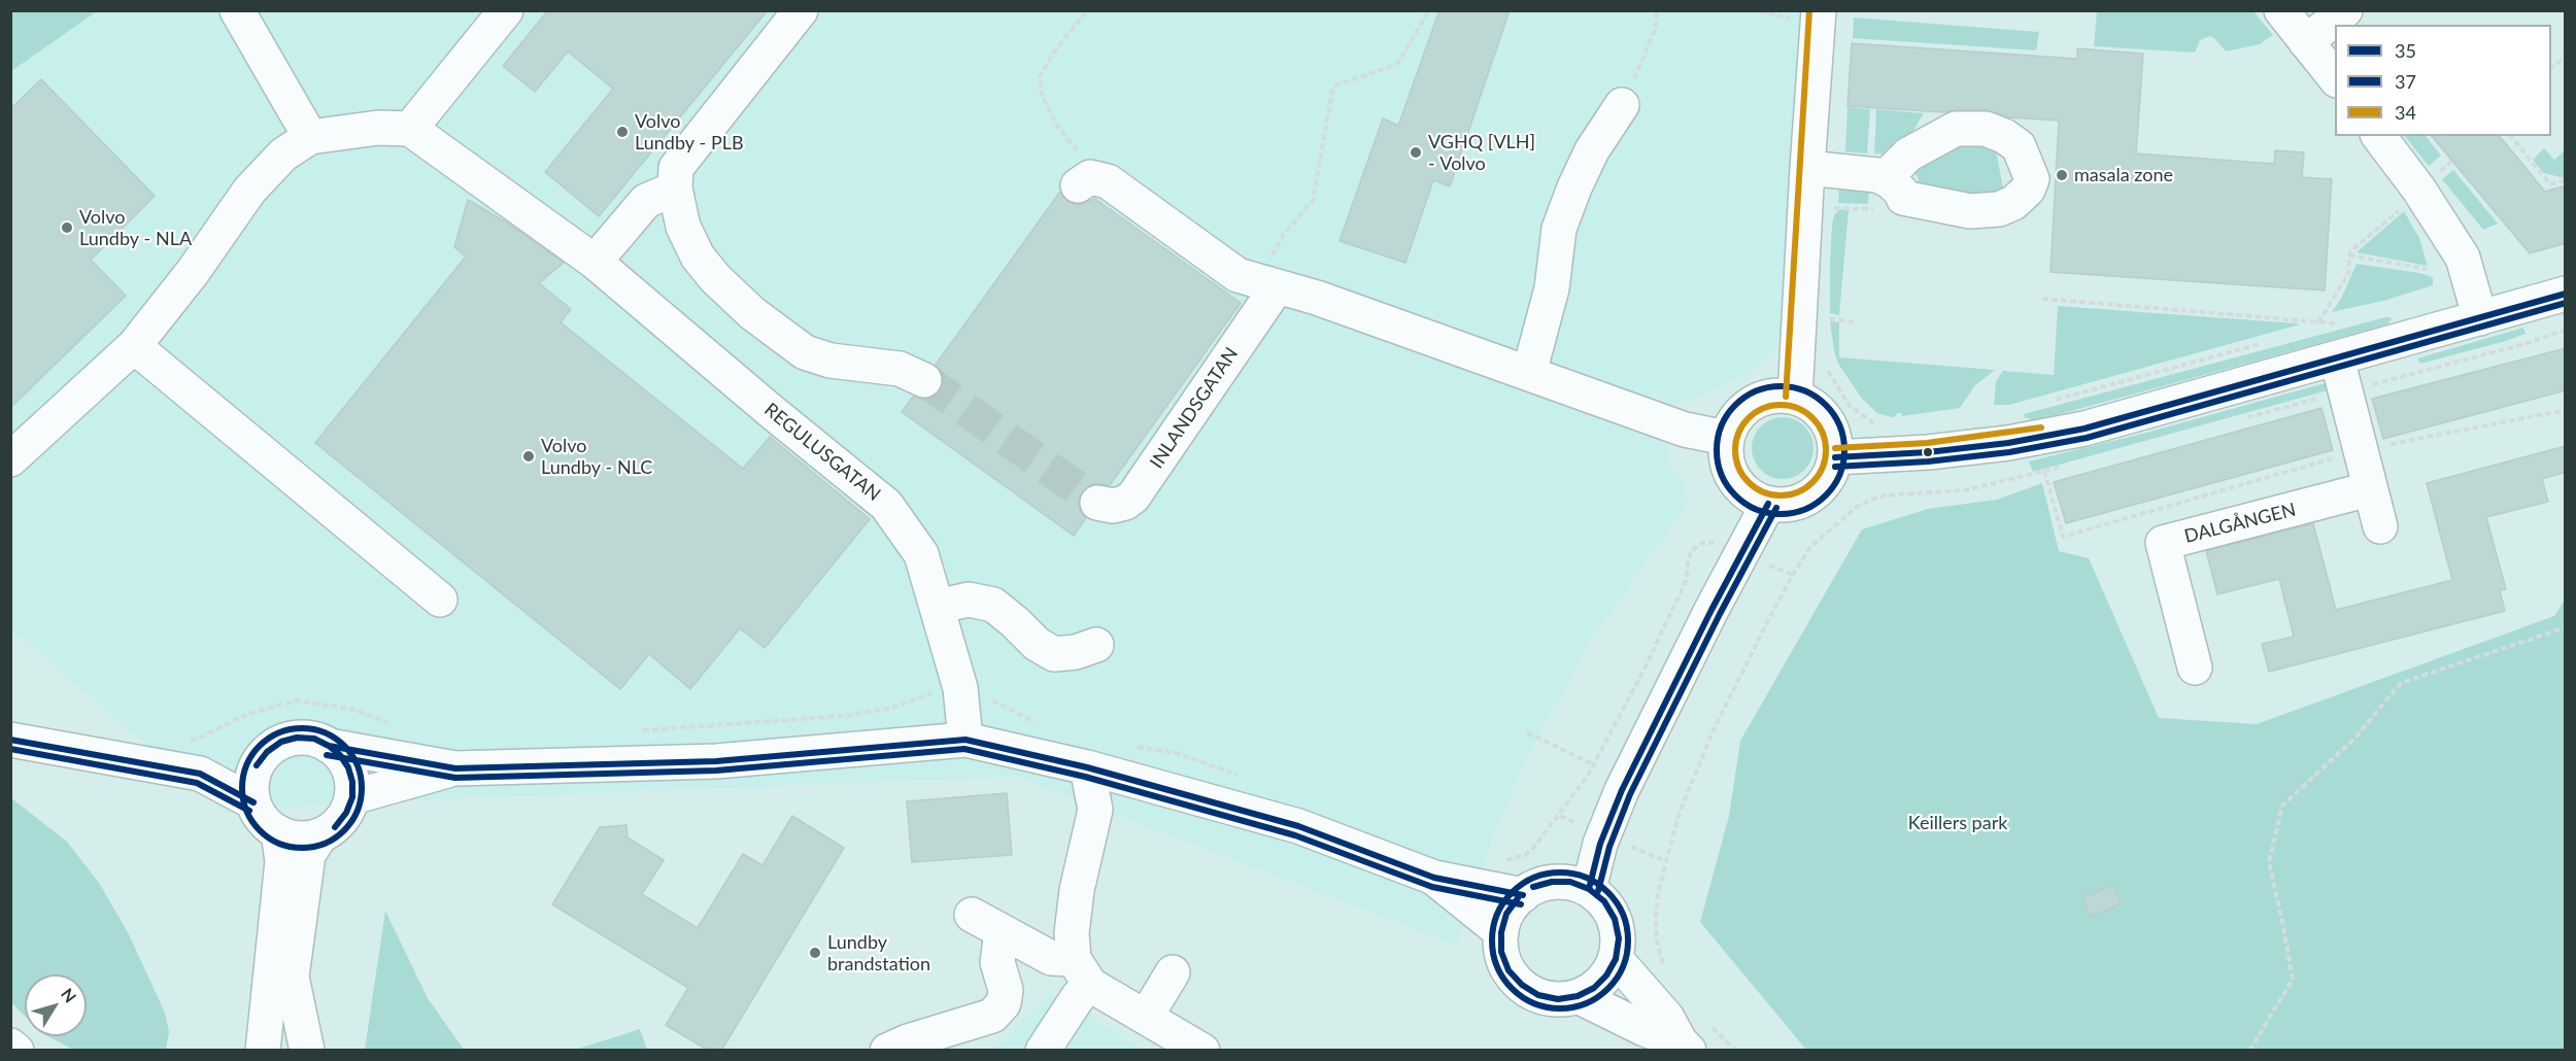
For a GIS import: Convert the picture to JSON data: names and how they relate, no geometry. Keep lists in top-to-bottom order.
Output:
{
  "streets": {
    "main road": ["INLANDSGATAN", "REGULUSGATAN", "DALGÅNGEN"]
  },
  "parks": ["Keillers park"],
  "places": [
    "Volvo Lundby - PLB",
    "VGHQ [VLH] - Volvo",
    "masala zone",
    "Volvo Lundby - NLA",
    "Volvo Lundby - NLC",
    "Lundby brandstation"
  ],
  "lines": ["transit line 34", "transit line 35", "transit line 37"],
  "legend": ["35", "37", "34"],
  "north": "top right"
}
